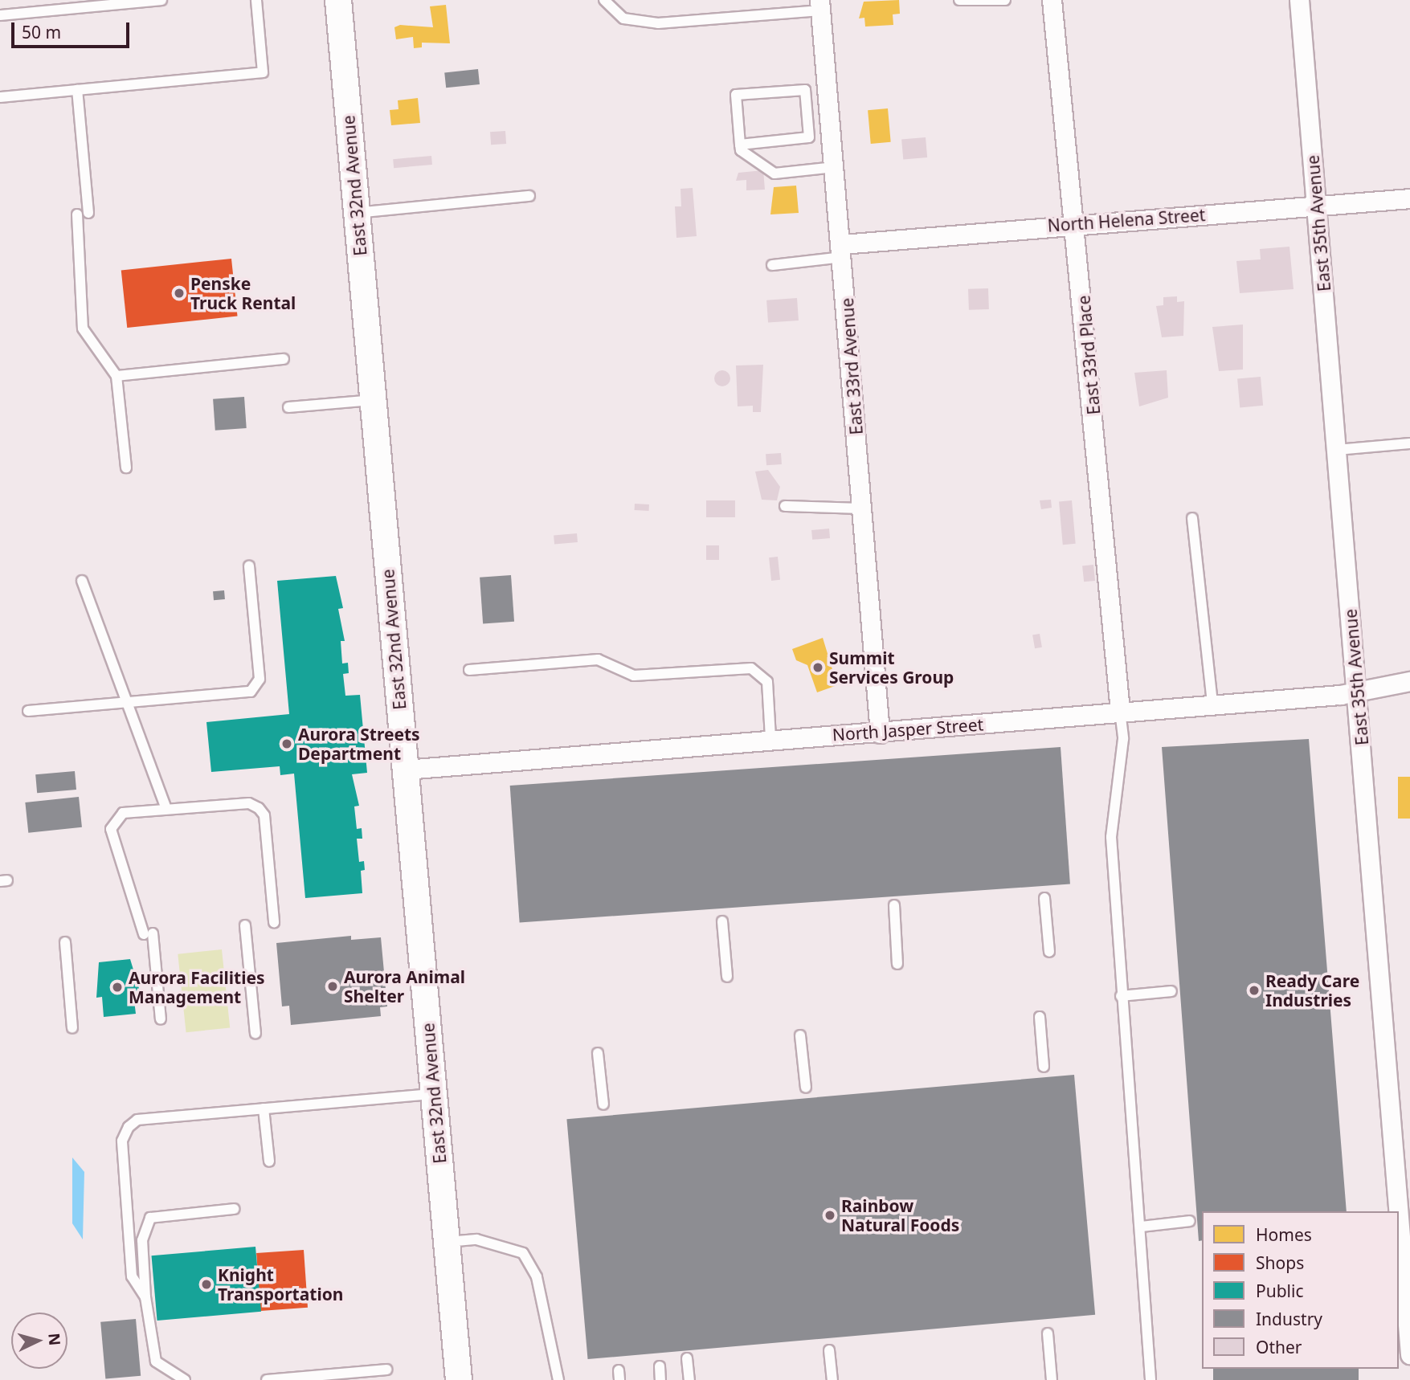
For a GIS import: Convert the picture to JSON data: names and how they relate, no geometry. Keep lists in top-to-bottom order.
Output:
{
  "streets": {
    "street": [
      "East 32nd Avenue",
      "North Helena Street",
      "East 35th Avenue",
      "East 33rd Place",
      "East 33rd Avenue",
      "North Jasper Street"
    ]
  },
  "crossings": [
    ["East 32nd Avenue", "North Jasper Street"],
    ["North Helena Street", "East 35th Avenue"],
    ["North Helena Street", "East 33rd Place"],
    ["North Helena Street", "East 33rd Avenue"],
    ["East 35th Avenue", "North Jasper Street"],
    ["East 33rd Place", "North Jasper Street"],
    ["East 33rd Avenue", "North Jasper Street"]
  ],
  "places": [
    "Penske Truck Rental",
    "Summit Services Group",
    "Aurora Streets Department",
    "Aurora Animal Shelter",
    "Aurora Facilities Management",
    "Ready Care Industries",
    "Rainbow Natural Foods",
    "Knight Transportation"
  ],
  "legend": [
    "Homes",
    "Shops",
    "Public",
    "Industry",
    "Other"
  ],
  "scale_bar": "50 m",
  "north": "right"
}
